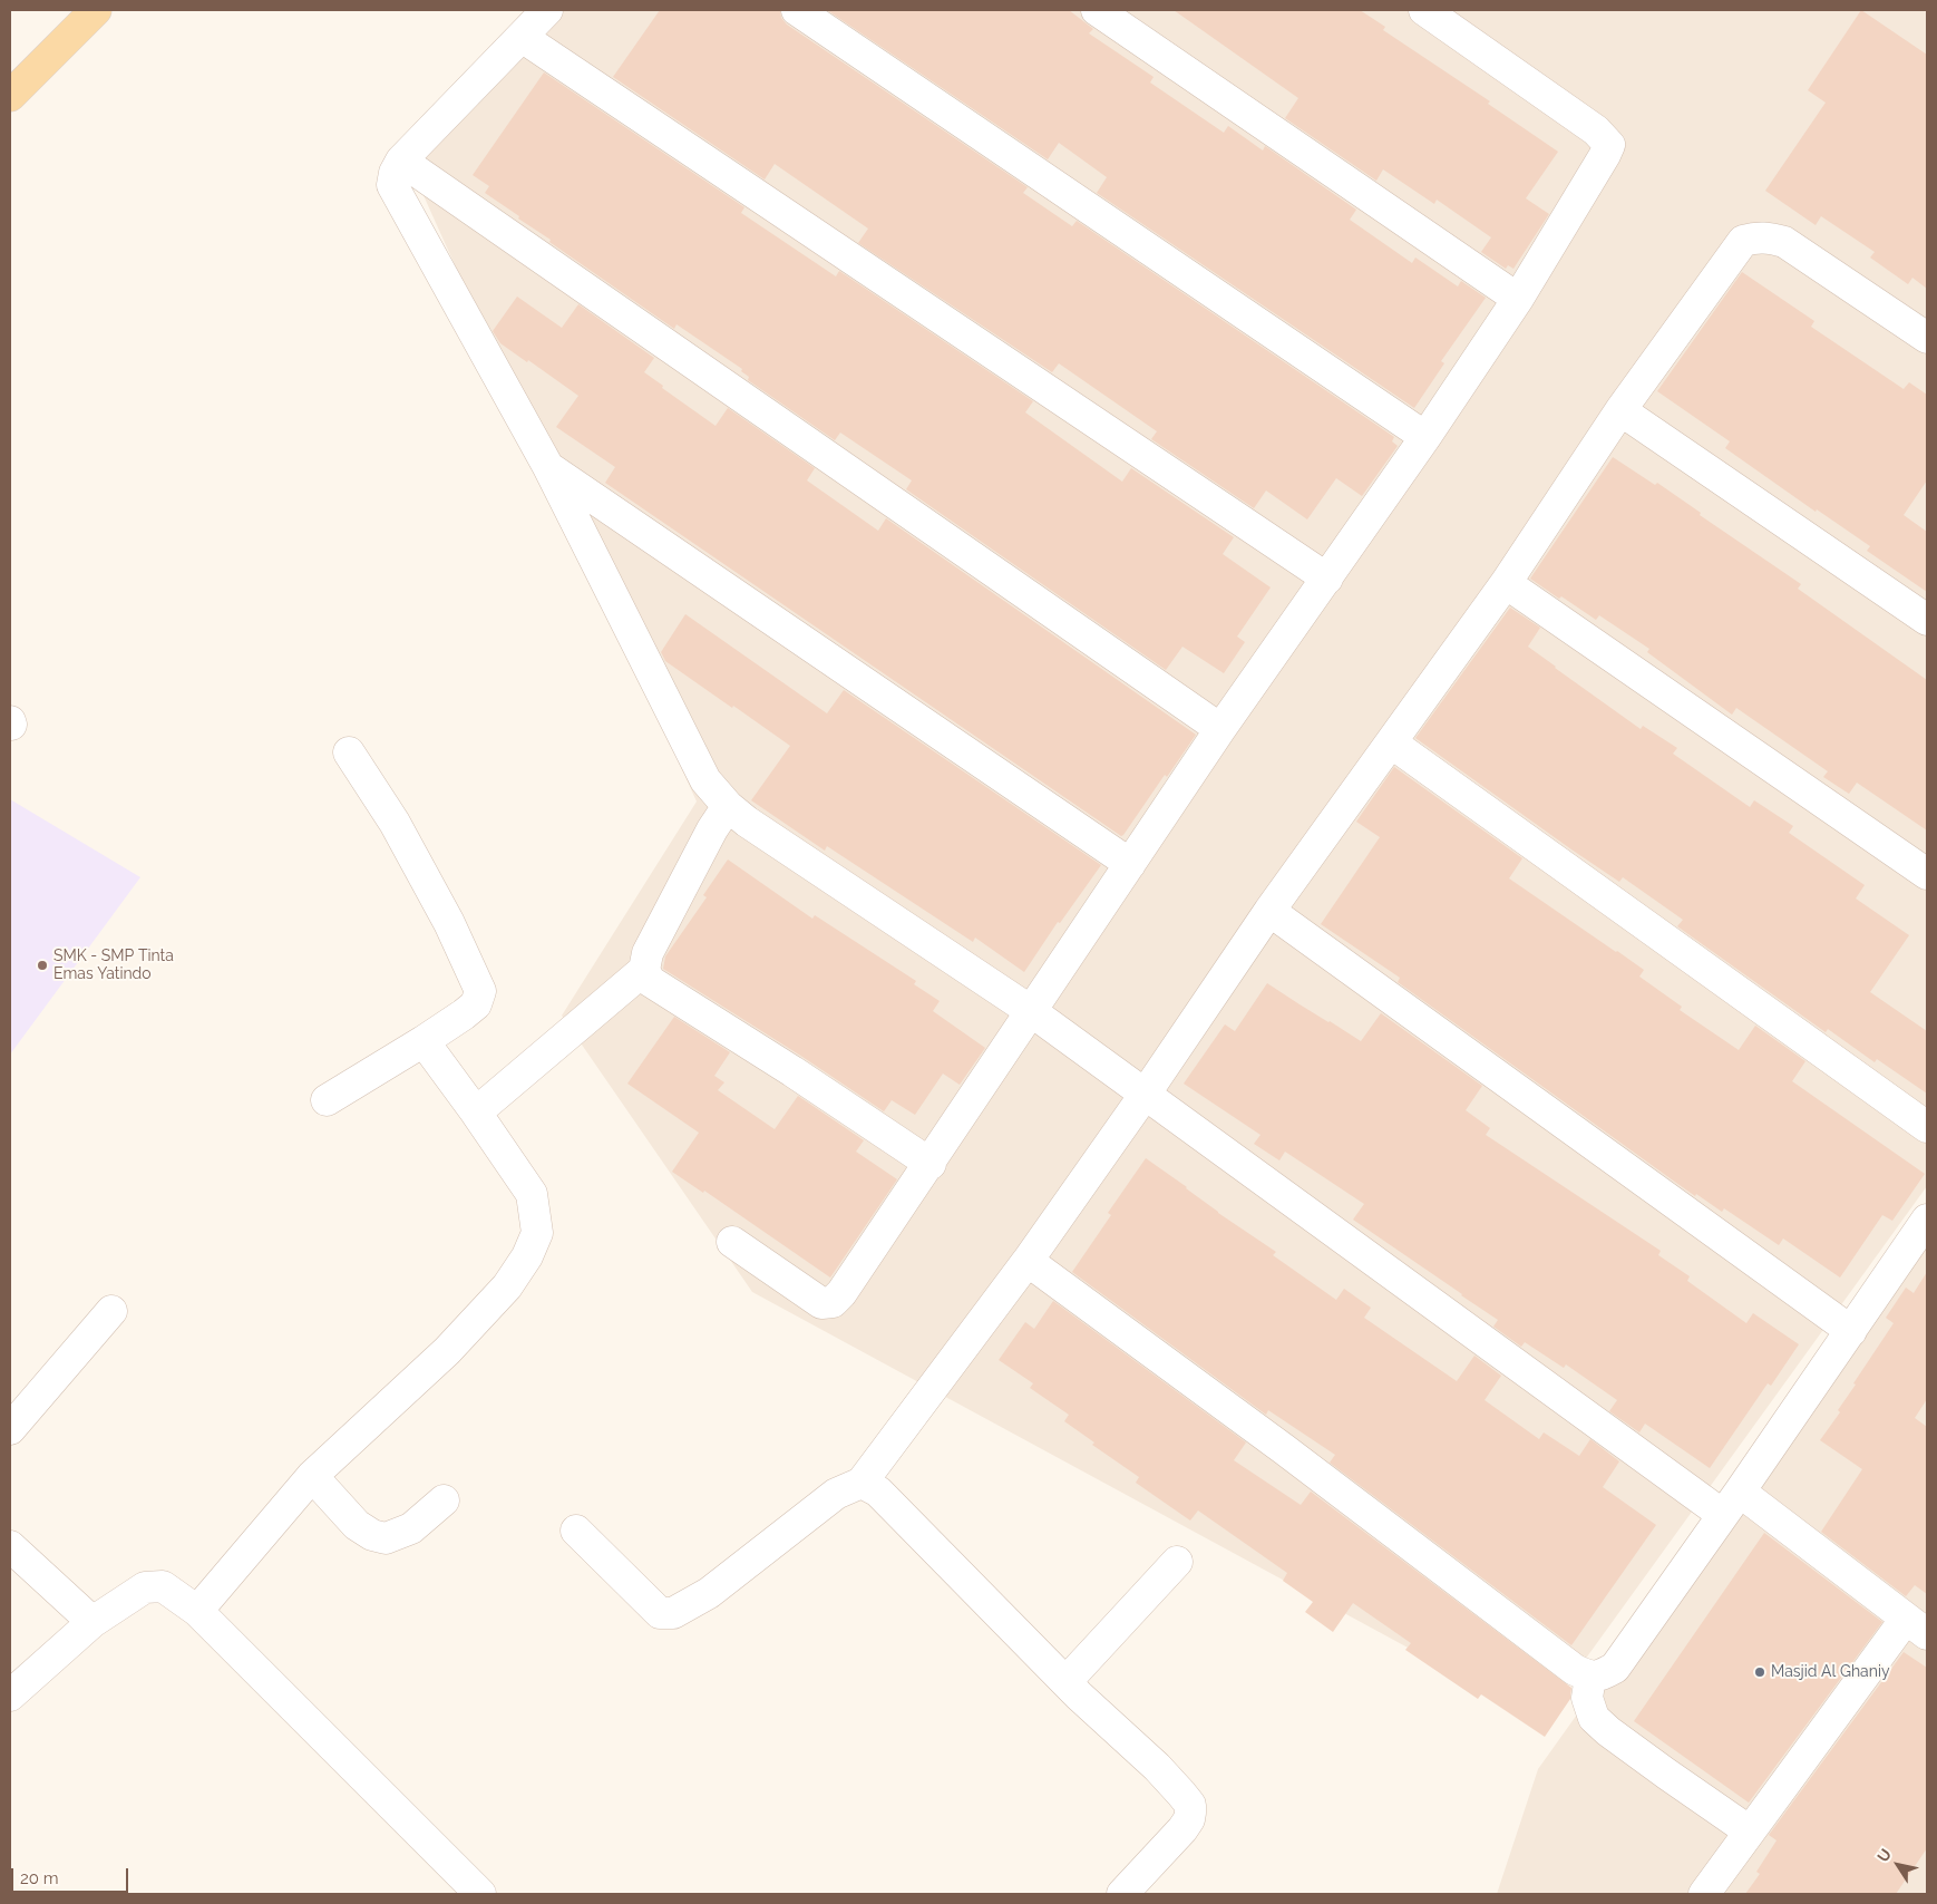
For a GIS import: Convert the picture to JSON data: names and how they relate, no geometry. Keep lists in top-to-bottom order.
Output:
{
  "places": ["SMK - SMP Tinta Emas Yatindo", "Masjid Al Ghaniy"],
  "scale_bar": "20 m",
  "north": "top left"
}
